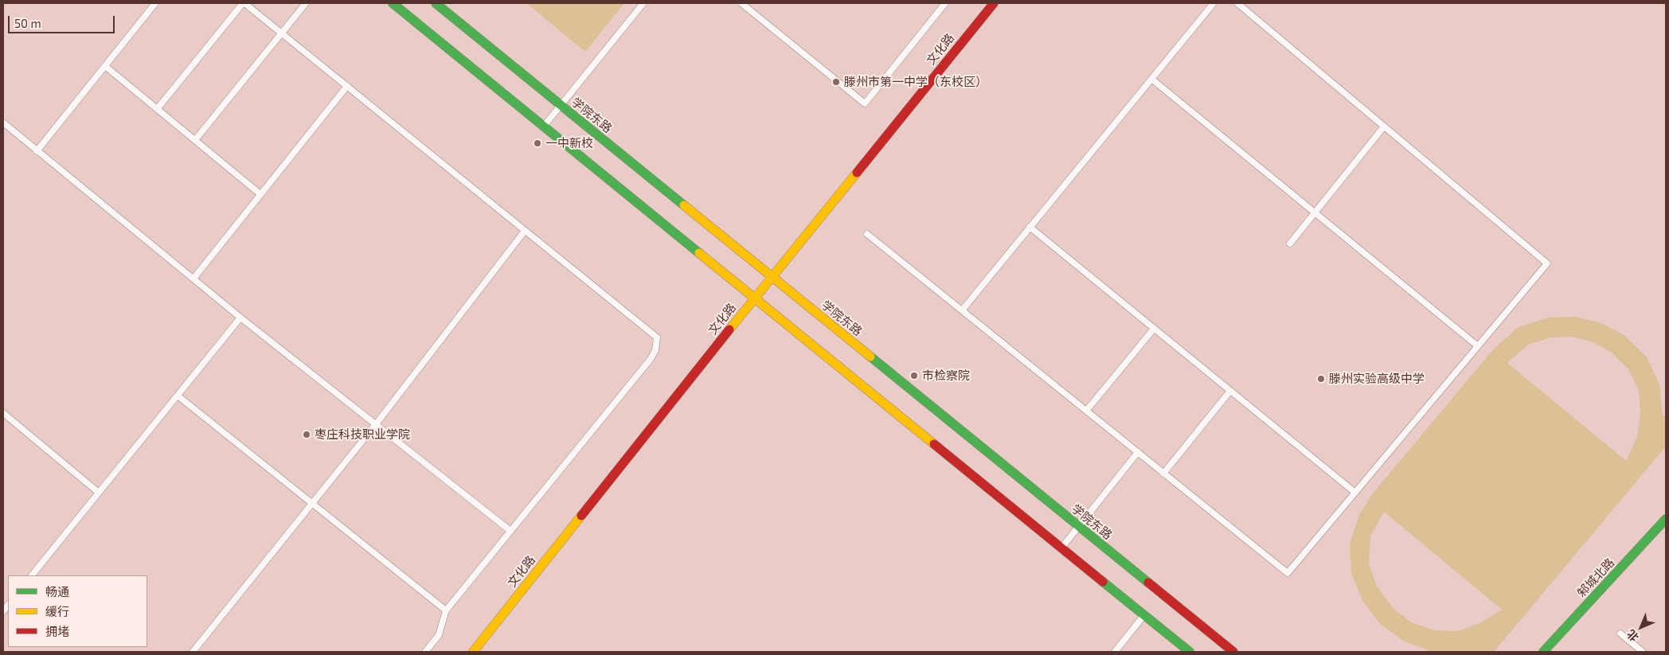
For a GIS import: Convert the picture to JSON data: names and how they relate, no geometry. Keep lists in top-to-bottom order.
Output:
{
  "streets": {
    "main road": ["文化路", "学院东路", "邾城北路"]
  },
  "crossings": [
    ["文化路", "学院东路"]
  ],
  "places": [
    "滕州市第一中学（东校区）",
    "一中新校",
    "市检察院",
    "滕州实验高级中学",
    "枣庄科技职业学院"
  ],
  "legend": ["畅通", "缓行", "拥堵"],
  "scale_bar": "50 m",
  "north": "bottom left"
}
